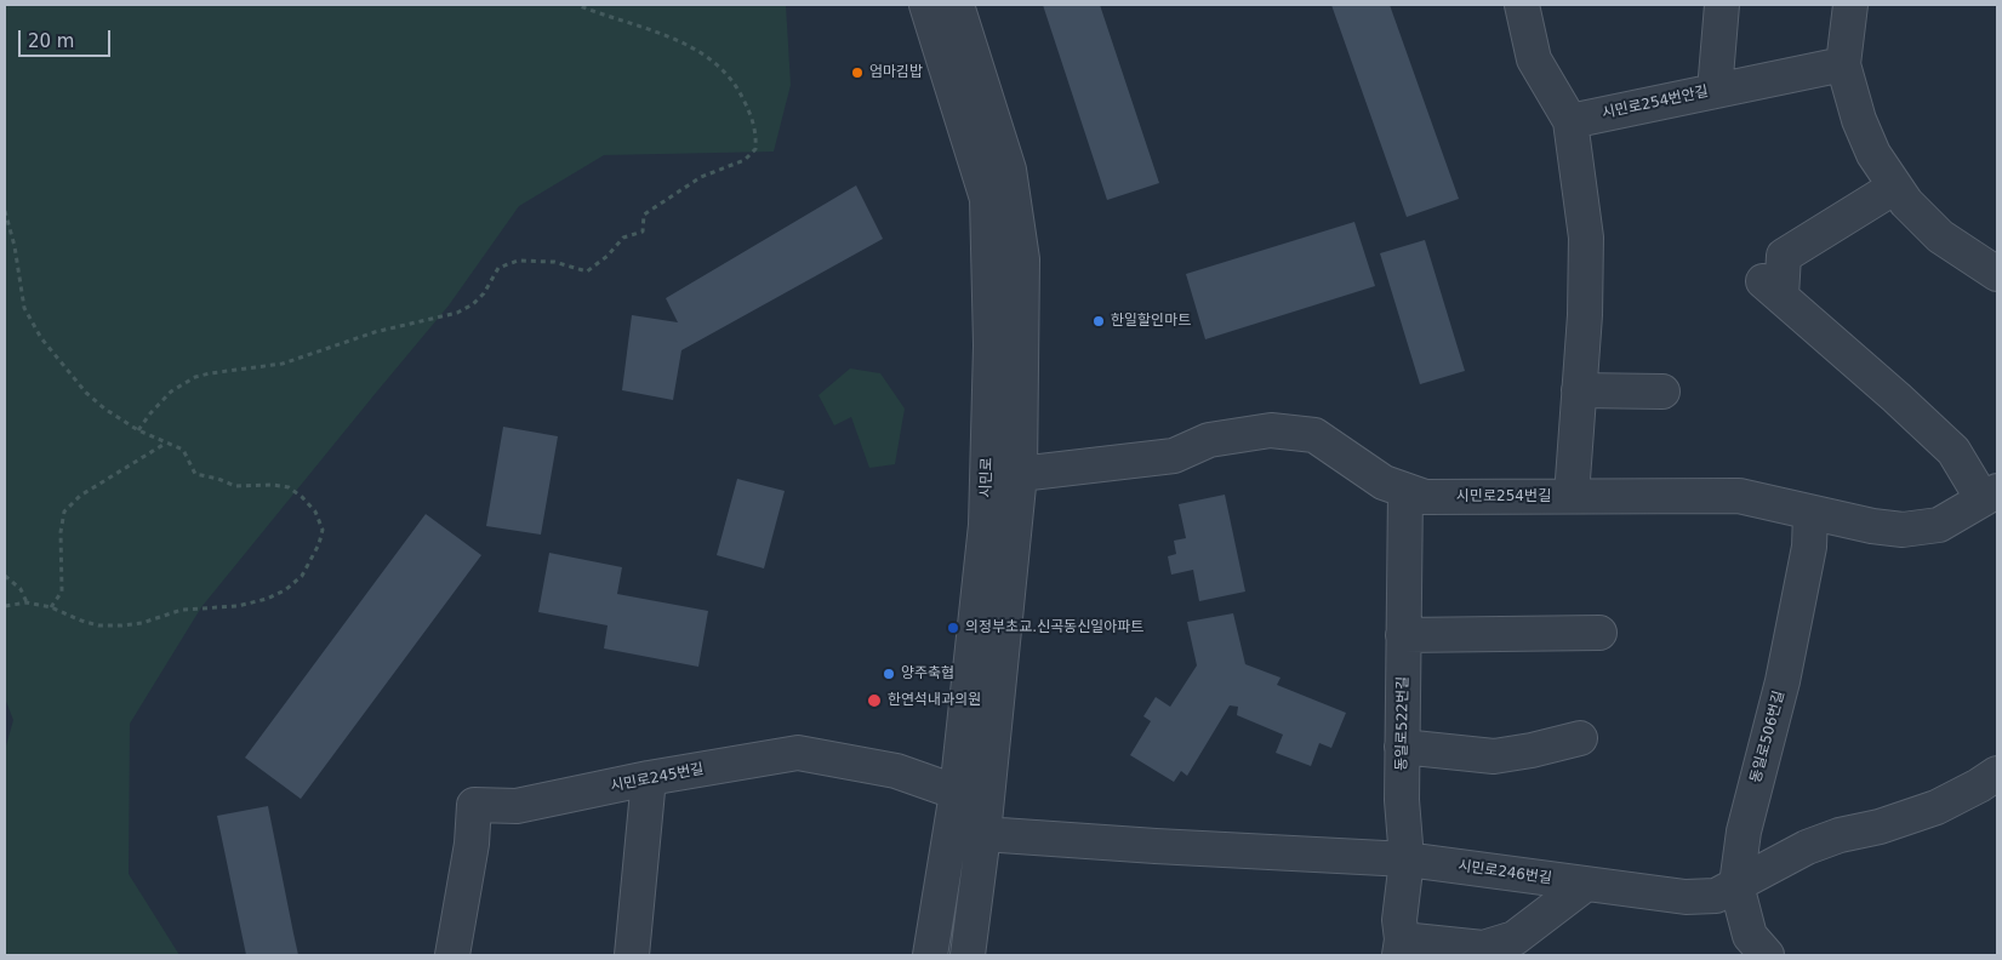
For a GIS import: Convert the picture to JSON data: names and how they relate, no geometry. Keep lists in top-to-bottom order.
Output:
{
  "streets": {
    "street": [
      "시민로254번안길",
      "시민로",
      "시민로254번길",
      "동일로522번길",
      "동일로506번길",
      "시민로245번길",
      "시민로246번길"
    ]
  },
  "crossings": [
    ["시민로", "시민로254번길"],
    ["시민로", "시민로245번길"],
    ["시민로", "시민로246번길"],
    ["시민로254번길", "동일로522번길"],
    ["시민로254번길", "동일로506번길"],
    ["동일로522번길", "시민로246번길"],
    ["동일로506번길", "시민로246번길"],
    ["시민로245번길", "시민로246번길"]
  ],
  "places": [
    "엄마김밥",
    "한일할인마트",
    "의정부초교.신곡동신일아파트",
    "양주축협",
    "한연석내과의원"
  ],
  "scale_bar": "20 m"
}
